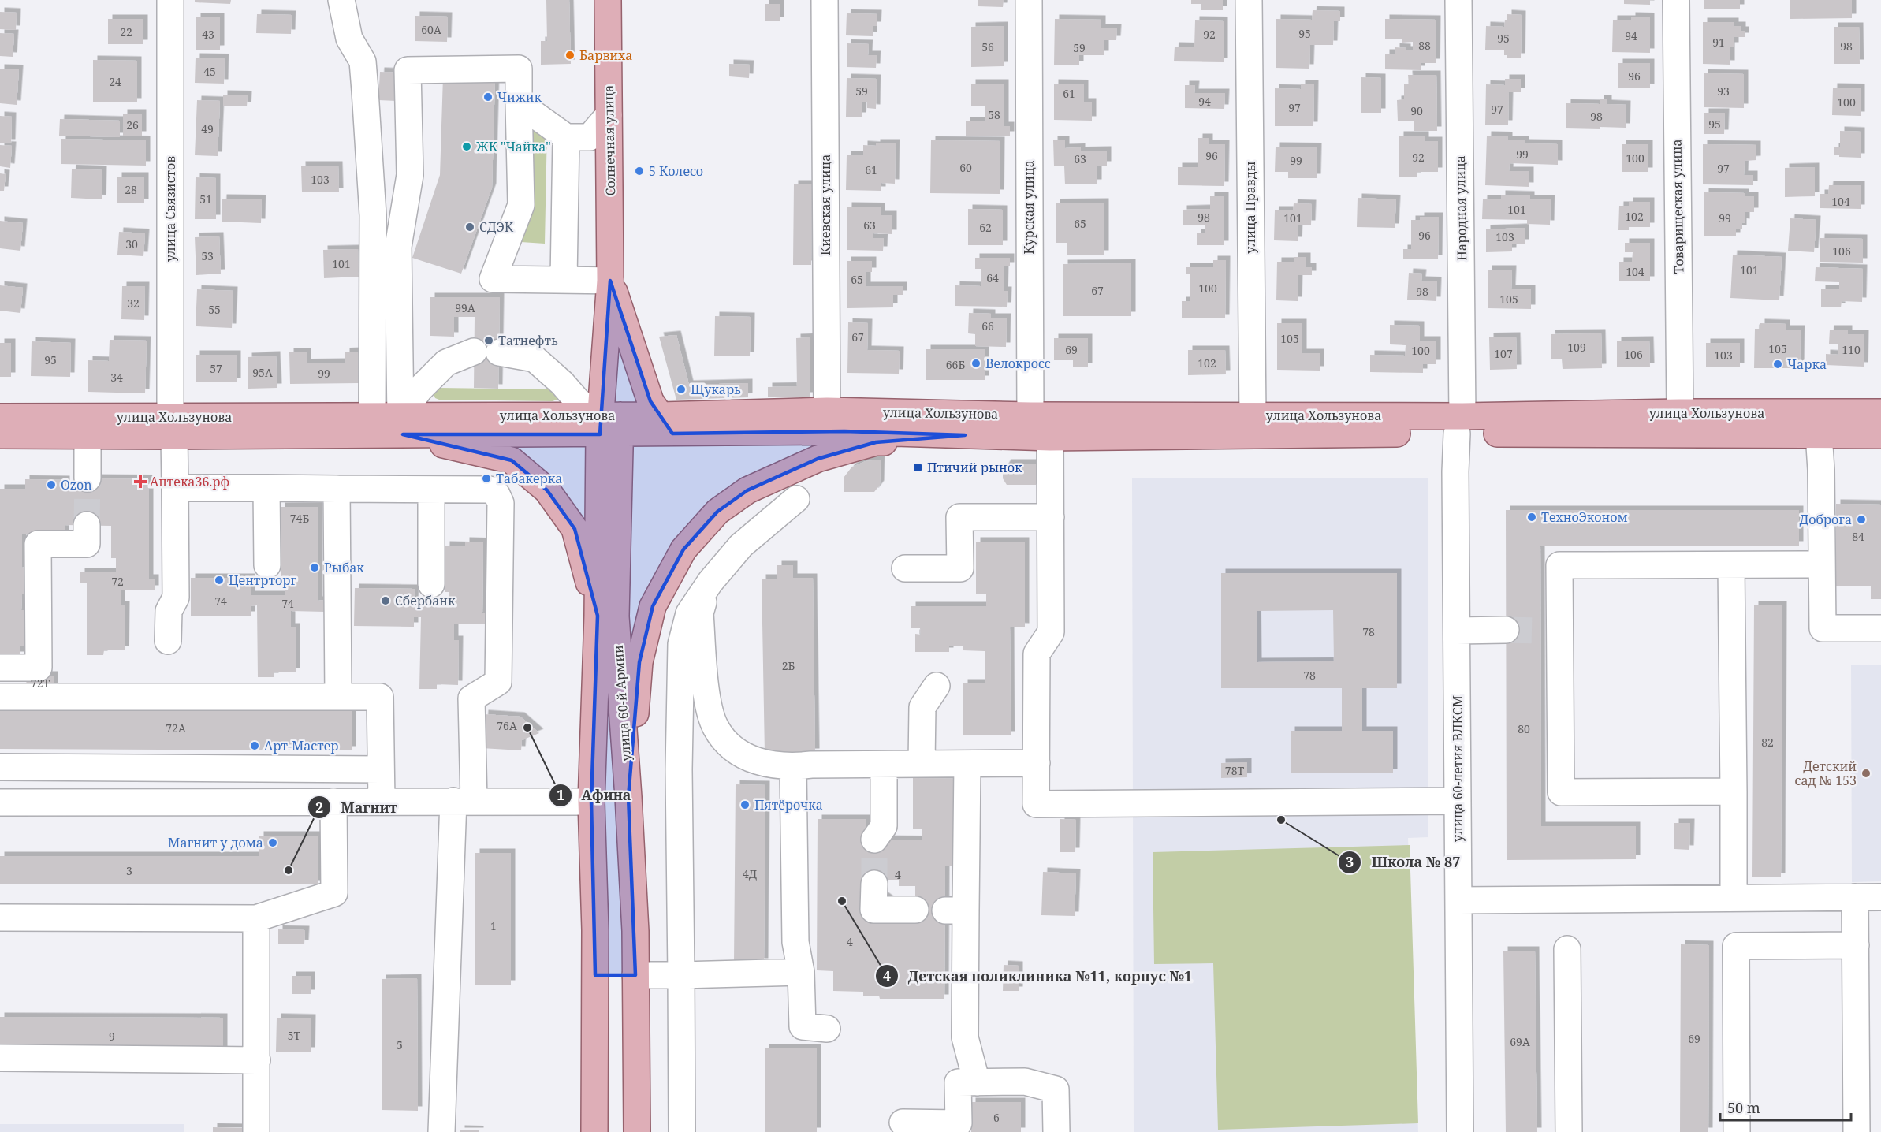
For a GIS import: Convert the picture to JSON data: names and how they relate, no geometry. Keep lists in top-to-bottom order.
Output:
{
  "streets": {
    "main road": ["Солнечная улица", "улица Хользунова", "улица 60-й Армии"],
    "street": [
      "Киевская улица",
      "Товарищеская улица",
      "Курская улица",
      "улица Правды",
      "Народная улица",
      "улица Связистов",
      "улица 60-летия ВЛКСМ"
    ]
  },
  "crossings": [
    ["Солнечная улица", "улица Хользунова"],
    ["Солнечная улица", "улица 60-й Армии"],
    ["Киевская улица", "улица Хользунова"],
    ["Товарищеская улица", "улица Хользунова"],
    ["Курская улица", "улица Хользунова"],
    ["улица Правды", "улица Хользунова"],
    ["Народная улица", "улица Хользунова"],
    ["Народная улица", "улица 60-летия ВЛКСМ"],
    ["улица Связистов", "улица Хользунова"],
    ["улица Хользунова", "улица 60-й Армии"],
    ["улица Хользунова", "улица 60-летия ВЛКСМ"]
  ],
  "places": {
    "other": [
      "Барвиха",
      "Чижик",
      "ЖК \"Чайка\"",
      "5 Колесо",
      "СДЭК",
      "Татнефть",
      "Велокросс",
      "Чарка",
      "Щукарь",
      "Табакерка",
      "Ozon",
      "ТехноЭконом",
      "Доброга",
      "Рыбак",
      "Центрторг",
      "Сбербанк",
      "Афина",
      "Арт-Мастер",
      "Детский сад № 153",
      "Пятёрочка",
      "Школа № 87",
      "Магнит у дома",
      "Магнит",
      "Детская поликлиника №11, корпус №1"
    ],
    "transit": ["Птичий рынок"],
    "health": ["Аптека36.рф"]
  },
  "house_numbers": [
    "60А",
    "22",
    "95",
    "43",
    "92",
    "94",
    "95",
    "91",
    "88",
    "98",
    "56",
    "59",
    "45",
    "96",
    "24",
    "59",
    "93",
    "61",
    "94",
    "100",
    "97",
    "97",
    "90",
    "58",
    "98",
    "95",
    "26",
    "49",
    "99",
    "96",
    "92",
    "100",
    "63",
    "99",
    "60",
    "97",
    "61",
    "103",
    "28",
    "51",
    "104",
    "101",
    "102",
    "98",
    "101",
    "99",
    "65",
    "63",
    "62",
    "96",
    "103",
    "30",
    "106",
    "53",
    "101",
    "101",
    "104",
    "64",
    "65",
    "100",
    "67",
    "98",
    "105",
    "32",
    "99А",
    "55",
    "66",
    "67",
    "105",
    "109",
    "105",
    "69",
    "110",
    "100",
    "107",
    "106",
    "103",
    "95",
    "102",
    "66Б",
    "57",
    "95А",
    "99",
    "34",
    "74Б",
    "84",
    "72",
    "74",
    "74",
    "78",
    "2Б",
    "78",
    "72Т",
    "76А",
    "72А",
    "80",
    "82",
    "78Т",
    "3",
    "4Д",
    "4",
    "1",
    "4",
    "5Т",
    "9",
    "69",
    "69А",
    "5",
    "6"
  ],
  "scale_bar": "50 m"
}
